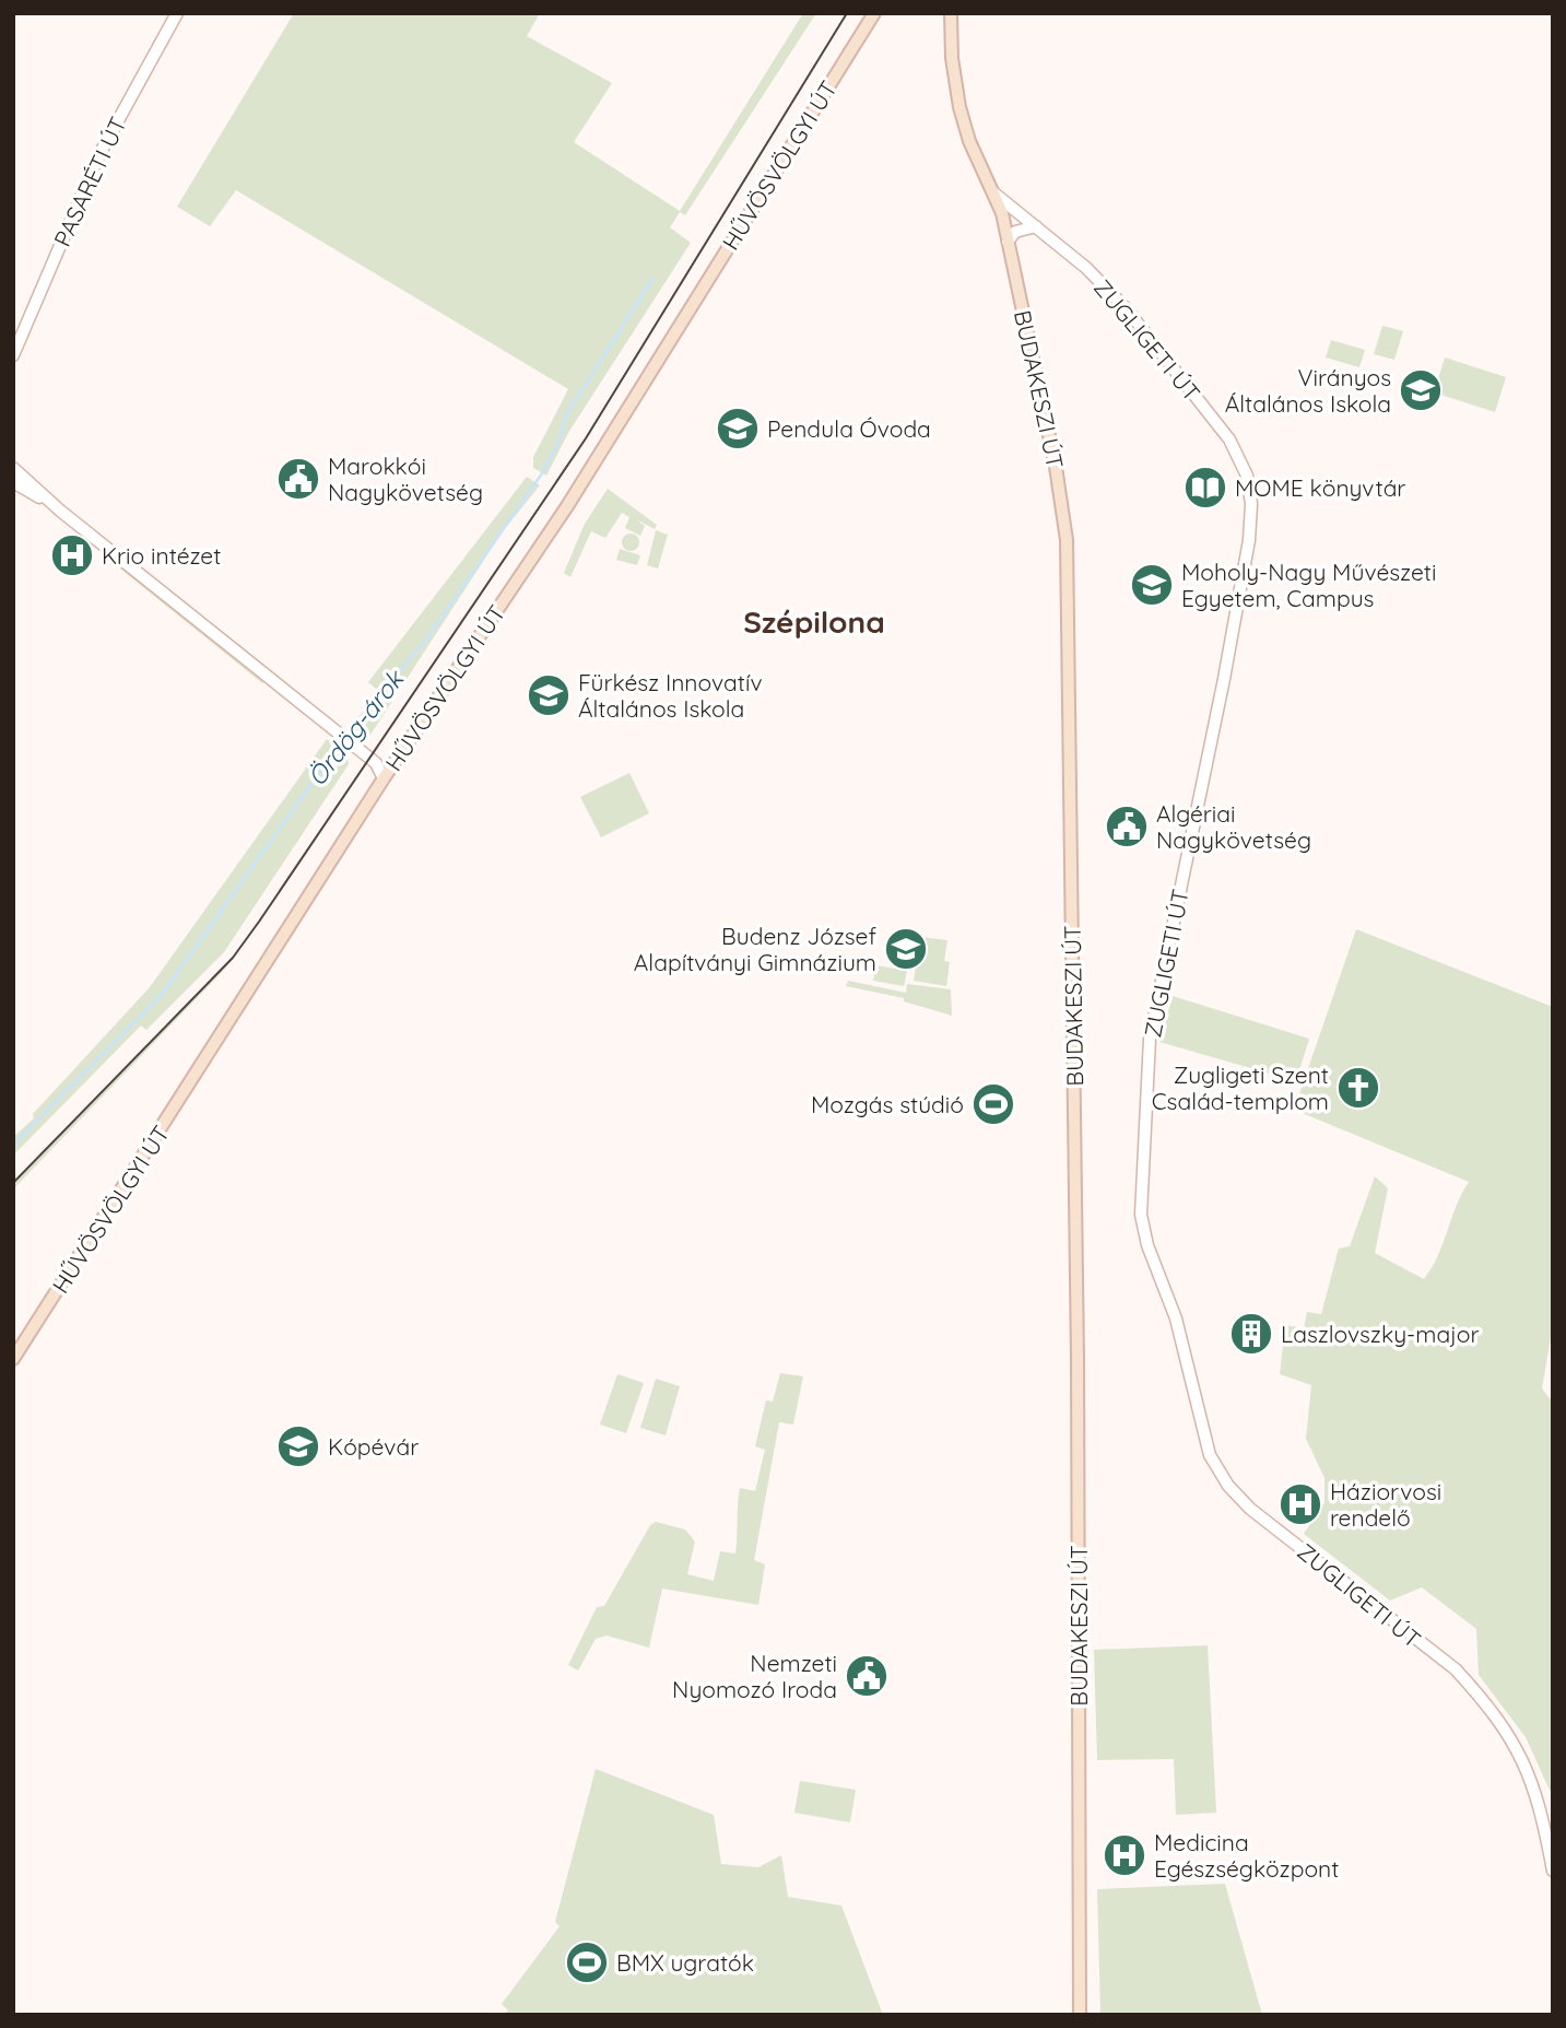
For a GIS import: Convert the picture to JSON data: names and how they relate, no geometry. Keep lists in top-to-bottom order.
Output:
{
  "streets": {
    "main road": ["HŰVÖSVÖLGYI ÚT", "BUDAKESZI ÚT"],
    "street": ["PASARÉTI ÚT", "ZUGLIGETI ÚT"]
  },
  "crossings": [
    ["ZUGLIGETI ÚT", "BUDAKESZI ÚT"]
  ],
  "districts": ["Szépilona"],
  "water": ["Ördög-árok"],
  "places": {
    "school or university": [
      "Virányos Általános Iskola",
      "Pendula Óvoda",
      "Moholy-Nagy Művészeti Egyetem, Campus",
      "Fürkész Innovatív Általános Iskola",
      "Budenz József Alapítványi Gimnázium",
      "Kópévár"
    ],
    "public building": ["Marokkói Nagykövetség", "Algériai Nagykövetség", "Nemzeti Nyomozó Iroda"],
    "library": ["MOME könyvtár"],
    "hospital": ["Krio intézet", "Háziorvosi rendelő", "Medicina Egészségközpont"],
    "church": ["Zugligeti Szent Család-templom"],
    "sports": ["Mozgás stúdió", "BMX ugratók"],
    "building": ["Laszlovszky-major"]
  }
}
